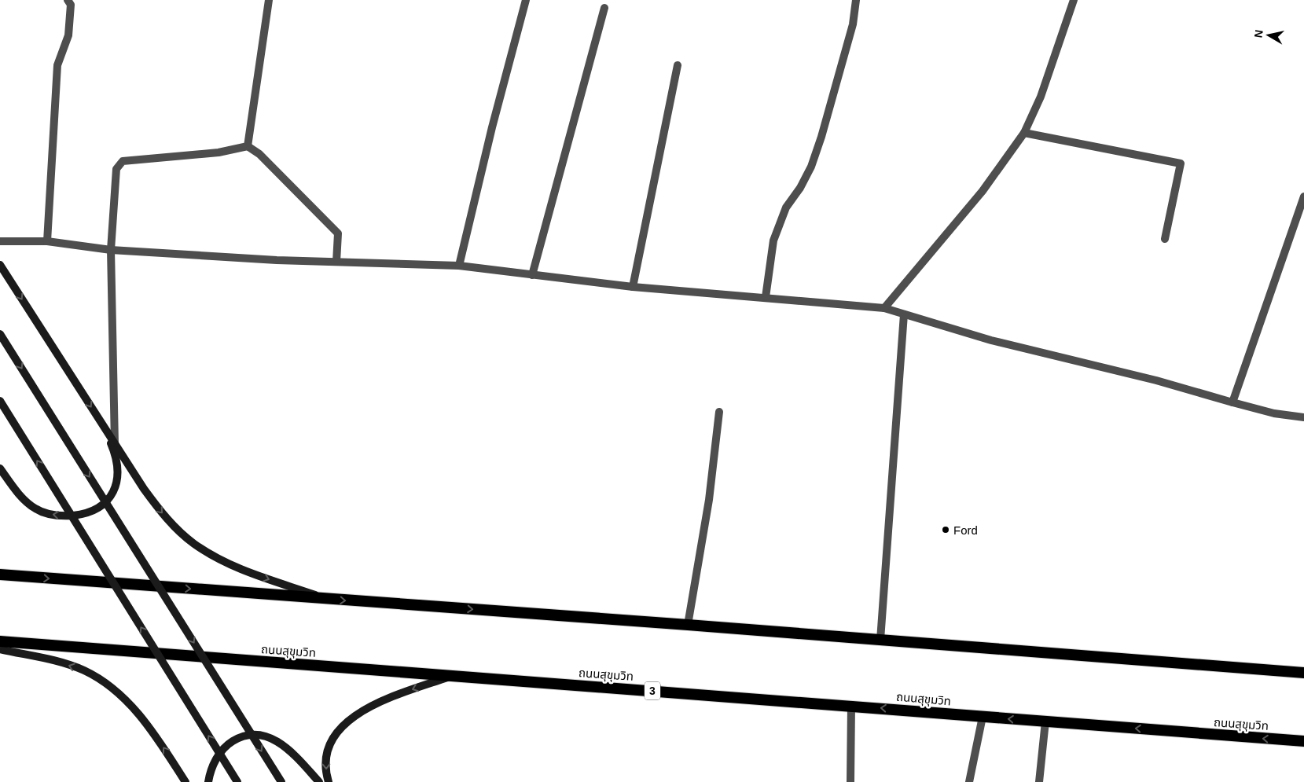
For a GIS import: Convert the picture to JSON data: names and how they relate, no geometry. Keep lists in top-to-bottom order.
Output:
{
  "streets": {
    "highway": ["ถนนสุขุมวิท", "3"]
  },
  "places": ["Ford"],
  "north": "left"
}
